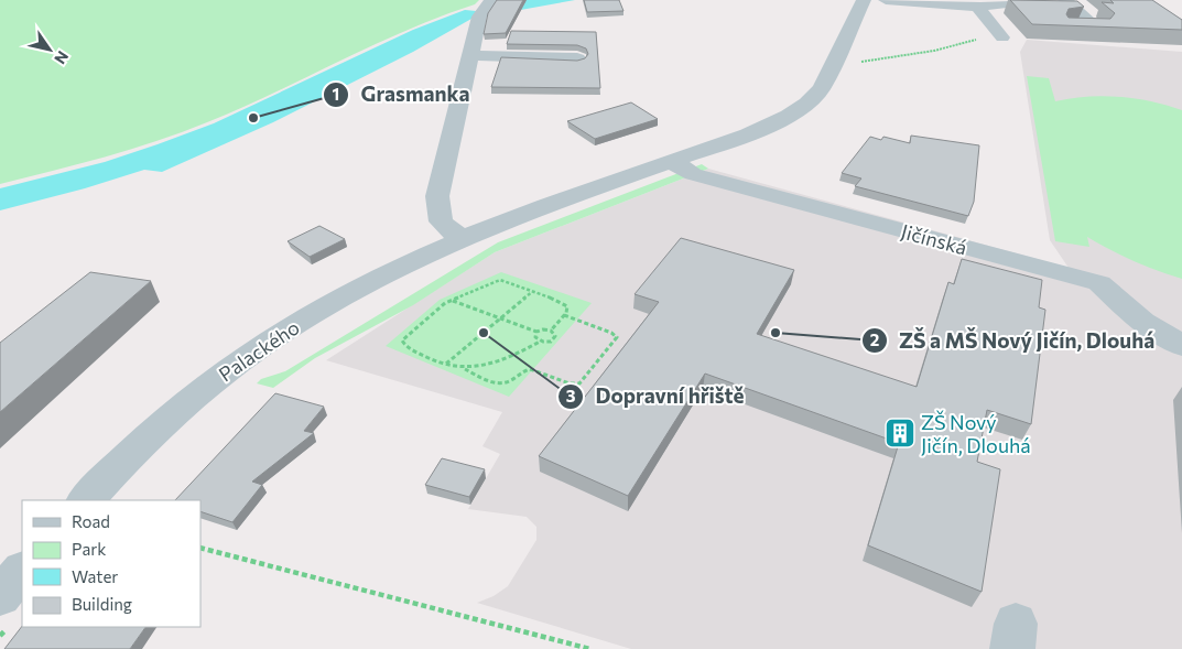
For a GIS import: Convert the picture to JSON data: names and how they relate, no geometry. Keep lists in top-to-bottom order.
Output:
{
  "streets": {
    "street": ["Jičínská", "Palackého"]
  },
  "places": {
    "other": ["Grasmanka", "Dopravní hřiště", "ZŠ a MŠ Nový Jičín, Dlouhá"],
    "building": ["ZŠ Nový Jičín, Dlouhá"]
  },
  "legend": [
    "Road",
    "Park",
    "Water",
    "Building"
  ],
  "north": "bottom right"
}
